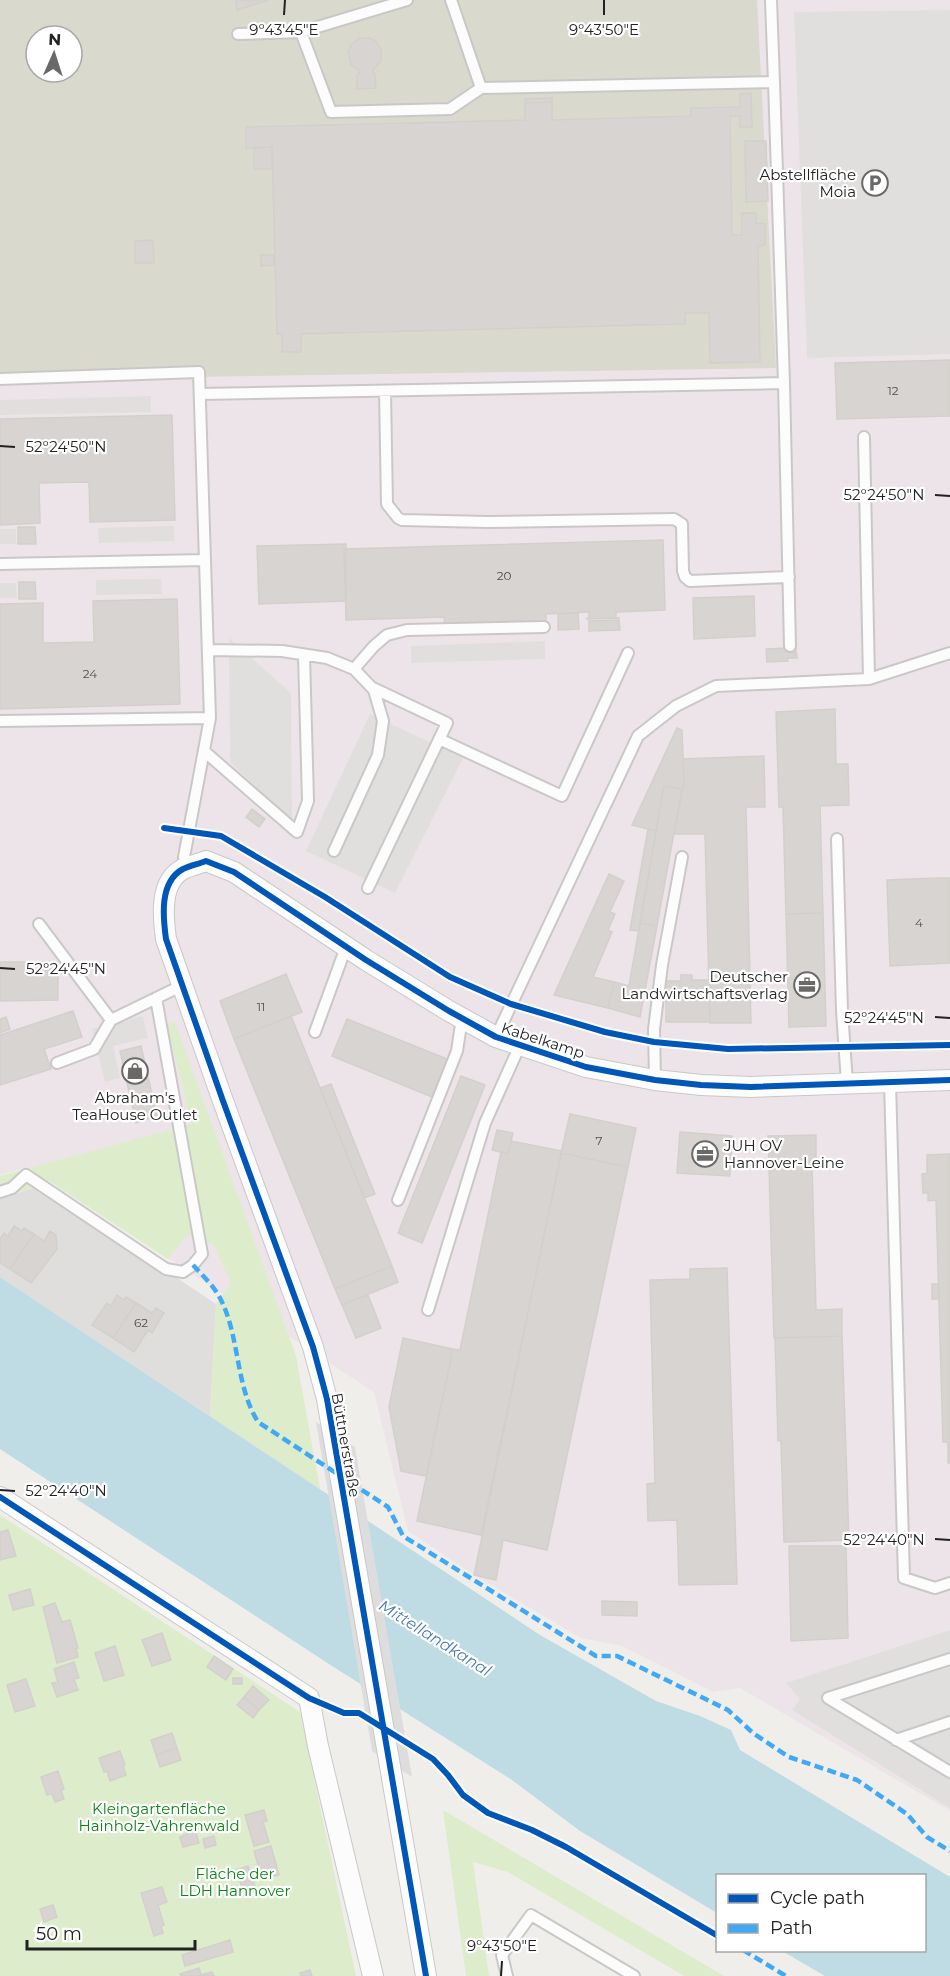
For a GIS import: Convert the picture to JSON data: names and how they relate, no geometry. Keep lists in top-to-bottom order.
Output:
{
  "streets": {
    "street": ["Kabelkamp", "Büttnerstraße"]
  },
  "crossings": [
    ["Kabelkamp", "Büttnerstraße"]
  ],
  "water": ["Mittellandkanal"],
  "parks": ["Kleingartenfläche Hainholz-Vahrenwald", "Fläche der LDH Hannover"],
  "places": {
    "parking": ["Abstellfläche Moia"],
    "office": ["Deutscher Landwirtschaftsverlag", "JUH OV Hannover-Leine"],
    "shop": ["Abraham's TeaHouse Outlet"]
  },
  "house_numbers": [
    "12",
    "20",
    "24",
    "4",
    "11",
    "7",
    "62"
  ],
  "legend": ["Cycle path", "Path"],
  "scale_bar": "50 m",
  "north": "top",
  "coordinates": [
    "9°43'45\"E",
    "9°43'50\"E",
    "52°24'50\"N",
    "52°24'45\"N",
    "52°24'40\"N"
  ]
}
